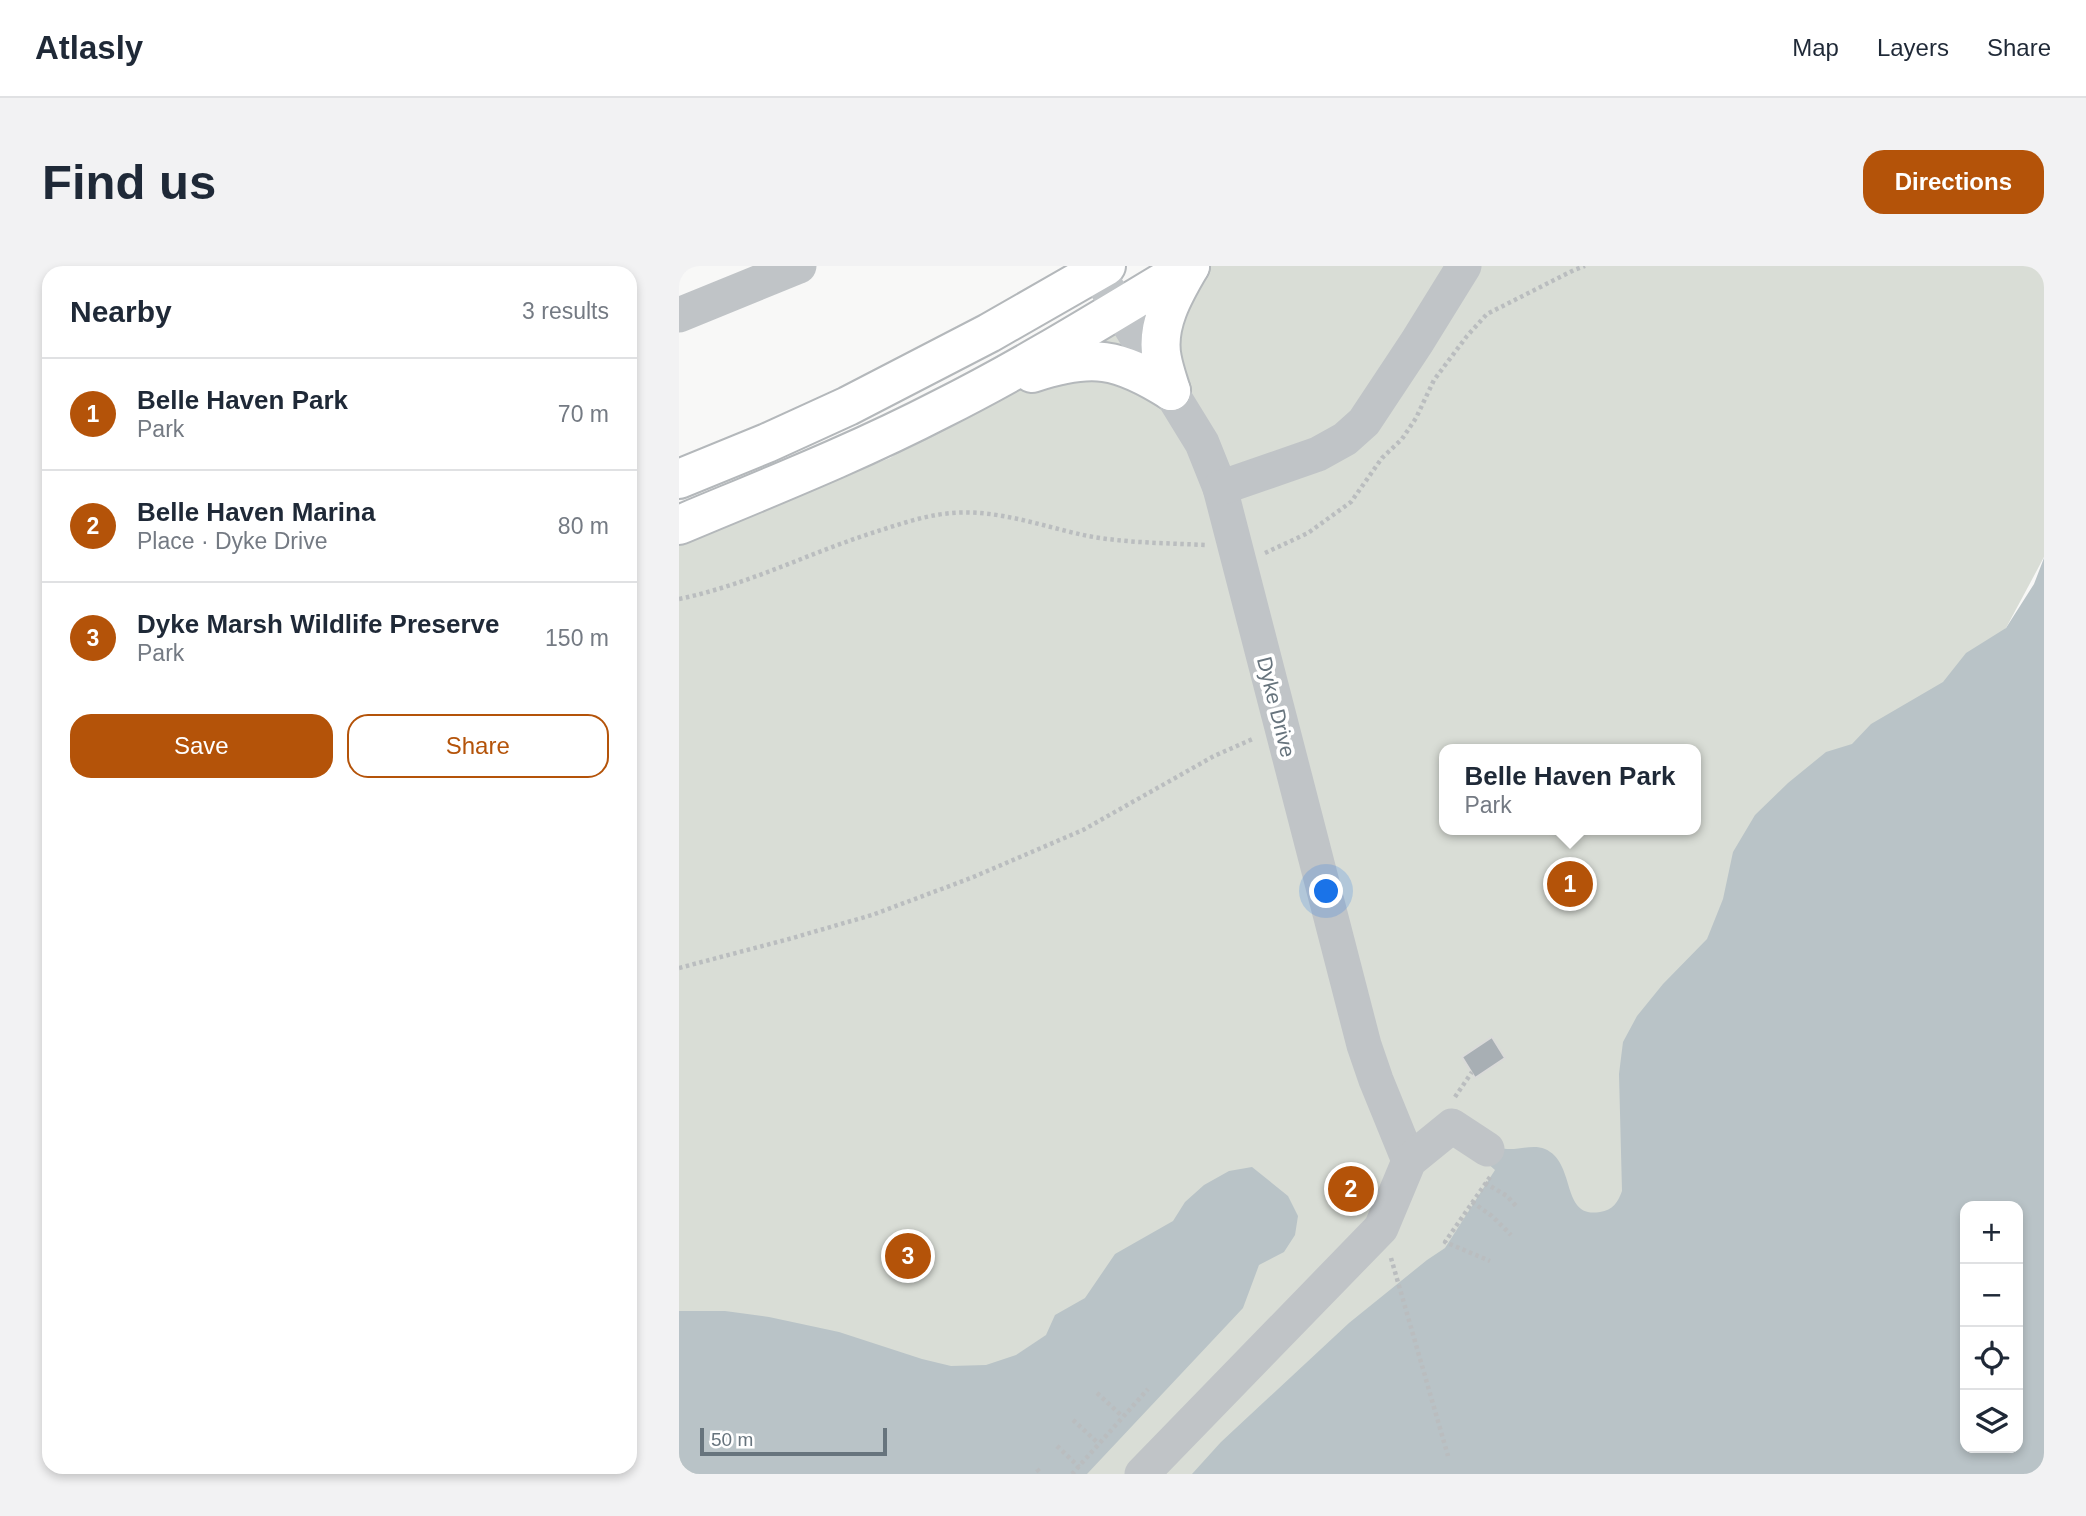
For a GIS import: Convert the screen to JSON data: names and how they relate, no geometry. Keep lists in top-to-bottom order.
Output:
{
  "streets": {
    "street": ["Dyke Drive"]
  },
  "scale_bar": "50 m",
  "page": {
    "header": "Atlasly",
    "nav": ["Map", "Layers", "Share"],
    "buttons": [
      "Directions",
      ["Save", "Share"]
    ],
    "title": "Find us",
    "heading": ["Nearby", "3 results"],
    "list": [
      {
        "mark": "1",
        "name": "Belle Haven Park",
        "note": "Park",
        "value": "70 m"
      },
      {
        "mark": "2",
        "name": "Belle Haven Marina",
        "note": "Place · Dyke Drive",
        "value": "80 m"
      },
      {
        "mark": "3",
        "name": "Dyke Marsh Wildlife Preserve",
        "note": "Park",
        "value": "150 m"
      }
    ],
    "popup": ["Belle Haven Park", "Park"],
    "pins": ["1", "2", "3"],
    "map_buttons": ["+", "−"],
    "scale": "50 m"
  }
}
